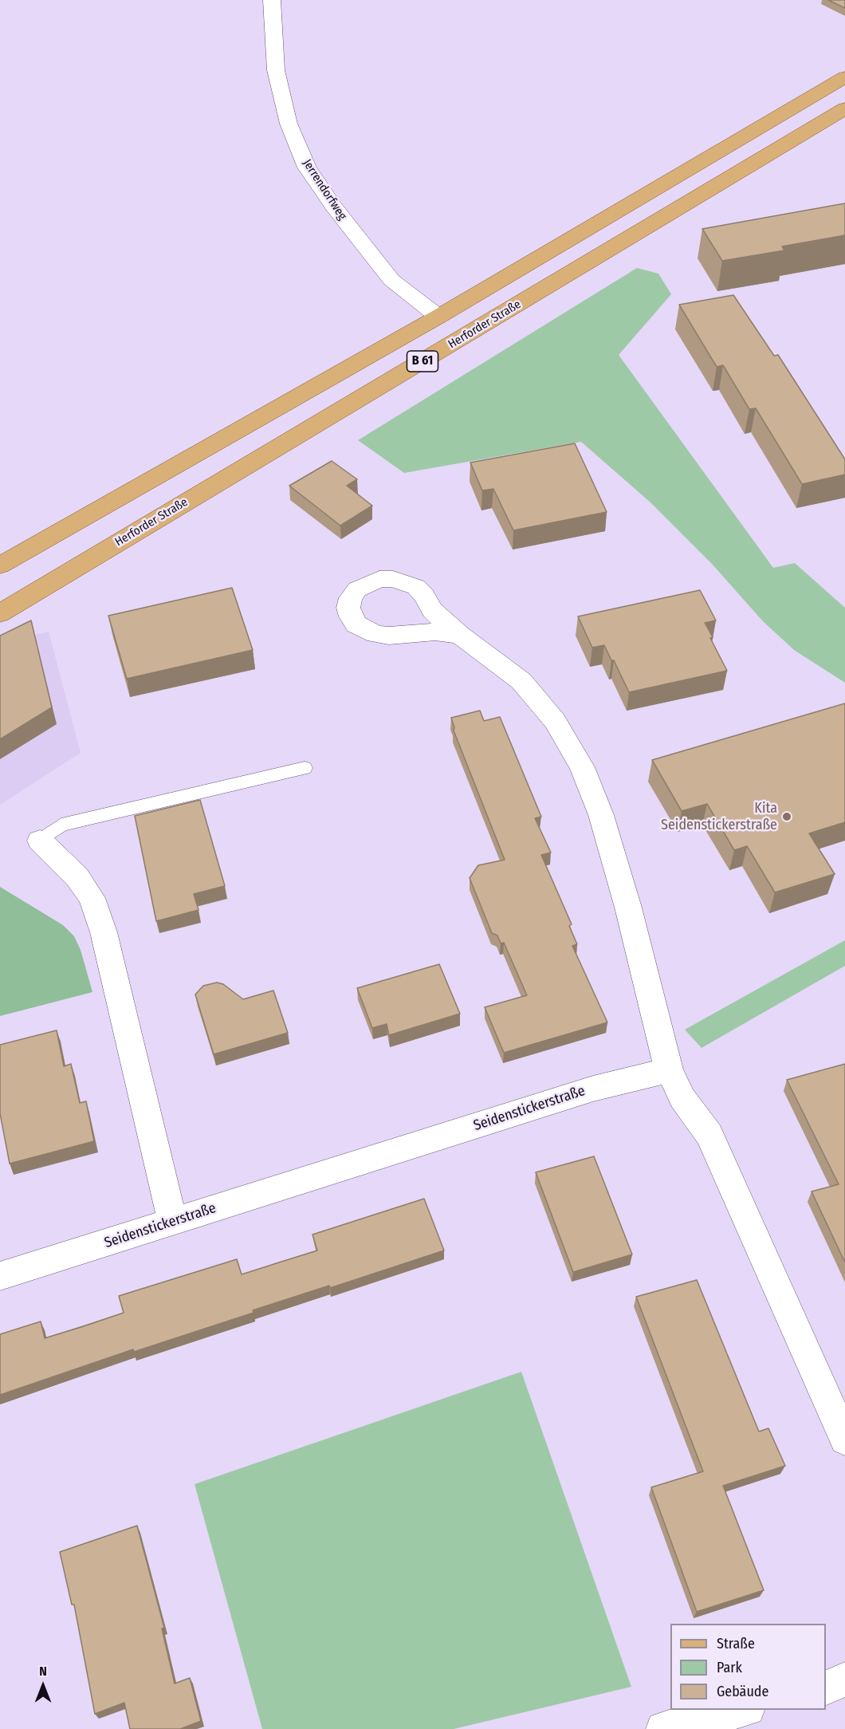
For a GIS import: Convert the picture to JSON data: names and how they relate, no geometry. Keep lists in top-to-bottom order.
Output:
{
  "streets": {
    "main road": ["Herforder Straße", "B 61"],
    "street": ["Jerrendorfweg", "Seidenstickerstraße"]
  },
  "crossings": [
    ["Jerrendorfweg", "B 61"]
  ],
  "places": ["Kita Seidenstickerstraße"],
  "legend": ["Straße", "Park", "Gebäude"],
  "north": "top"
}
